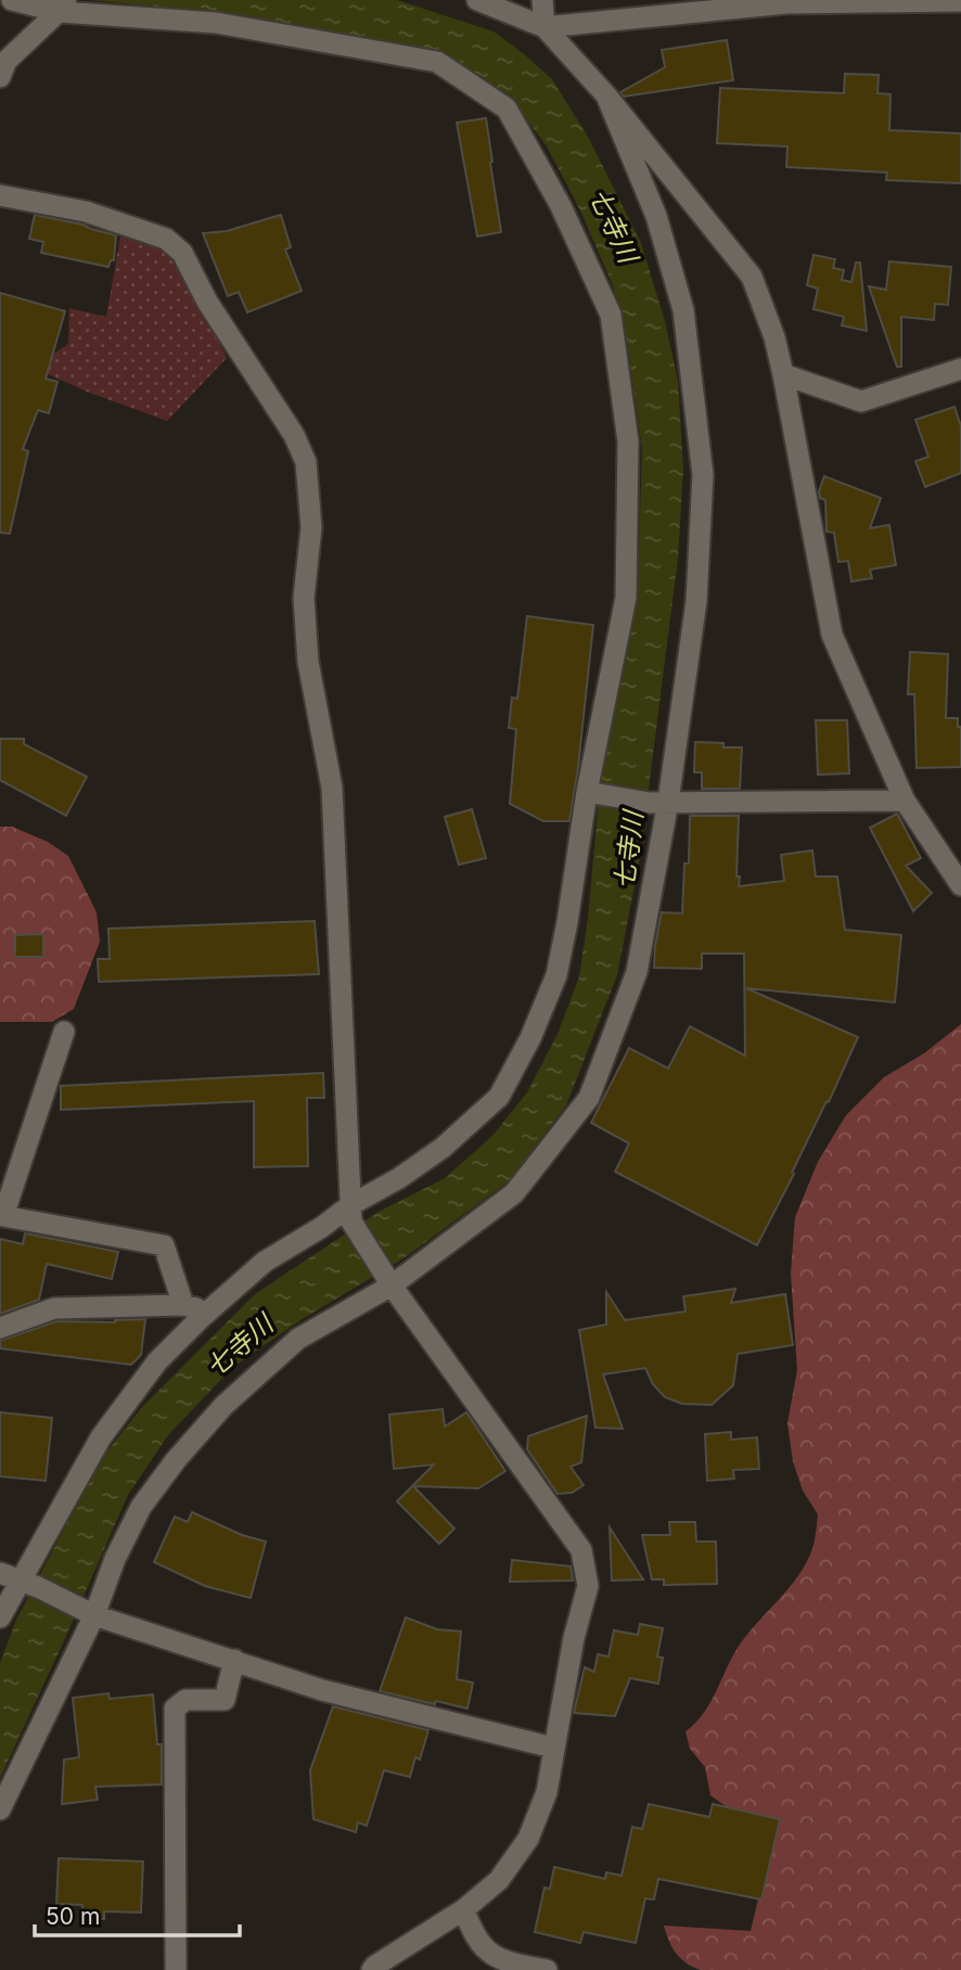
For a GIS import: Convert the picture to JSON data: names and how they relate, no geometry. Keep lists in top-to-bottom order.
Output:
{
  "water": ["七寺川"],
  "scale_bar": "50 m"
}
